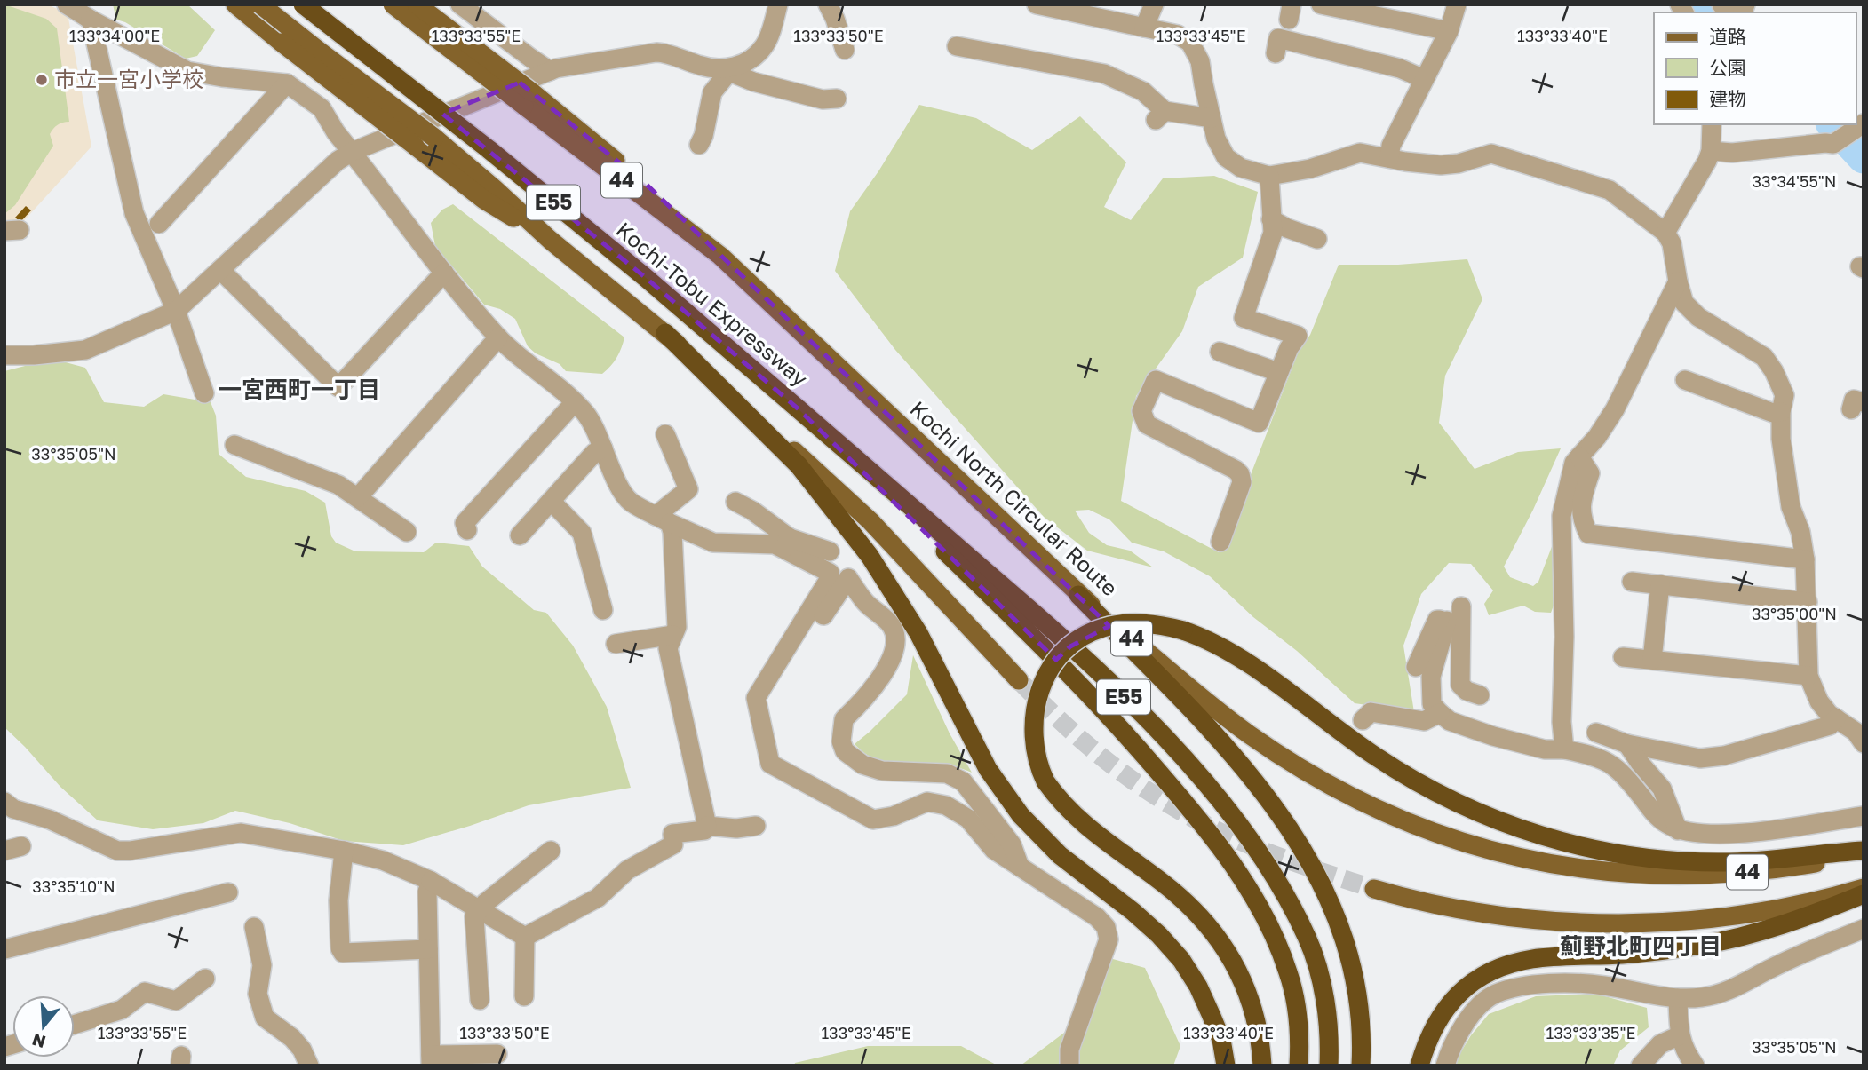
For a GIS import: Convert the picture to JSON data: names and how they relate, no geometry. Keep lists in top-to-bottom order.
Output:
{
  "streets": {
    "highway": ["E55", "Kochi-Tobu Expressway"],
    "main road": ["44", "Kochi North Circular Route"]
  },
  "crossings": [
    ["E55", "Kochi-Tobu Expressway"]
  ],
  "districts": ["一宮西町一丁目", "薊野北町四丁目"],
  "places": ["市立一宮小学校"],
  "legend": ["道路", "公園", "建物"],
  "north": "bottom",
  "coordinates": [
    "133°34'00\"E",
    "133°33'55\"E",
    "133°33'50\"E",
    "133°33'45\"E",
    "133°33'40\"E",
    "33°34'55\"N",
    "33°35'05\"N",
    "33°35'00\"N",
    "33°35'10\"N",
    "133°33'35\"E"
  ]
}
